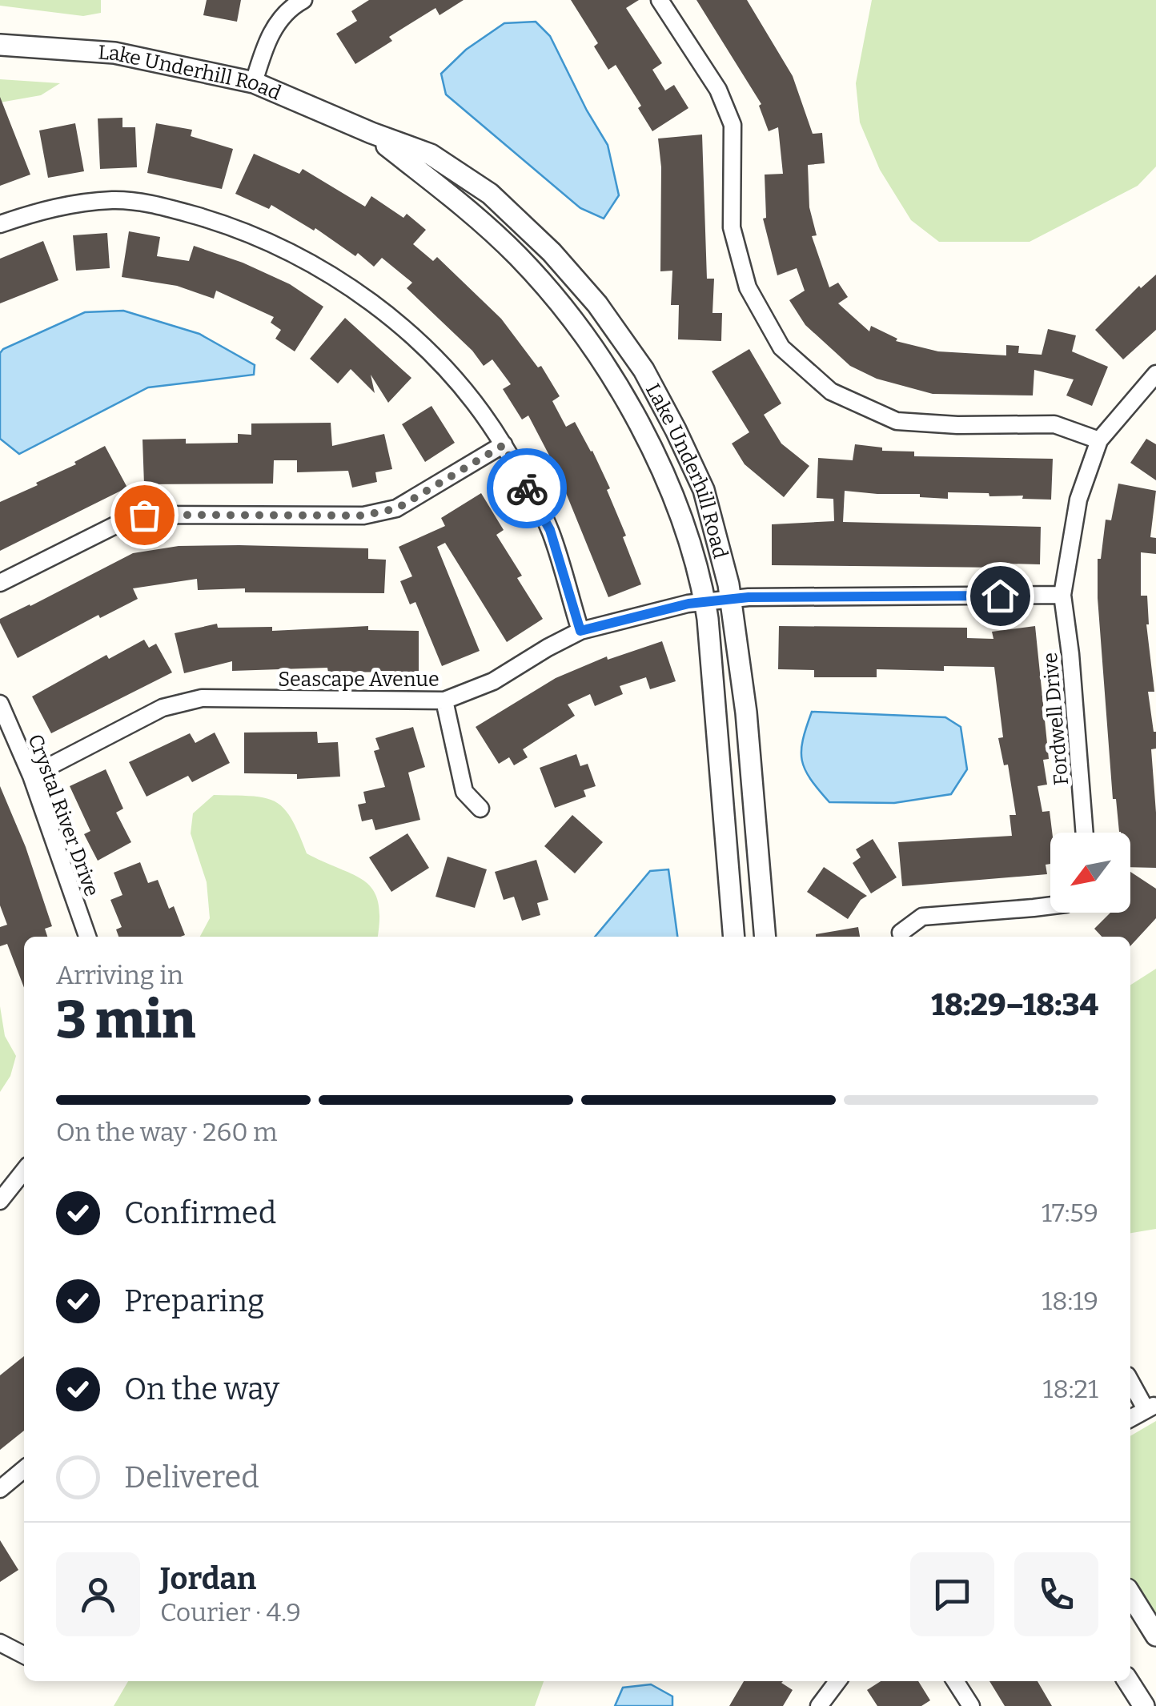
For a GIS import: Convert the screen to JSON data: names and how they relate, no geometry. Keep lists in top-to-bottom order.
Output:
{
  "streets": {
    "street": [
      "Lake Underhill Road",
      "Seascape Avenue",
      "Fordwell Drive",
      "Crystal River Drive"
    ]
  },
  "crossings": [
    ["Lake Underhill Road", "Seascape Avenue"],
    ["Seascape Avenue", "Fordwell Drive"],
    ["Seascape Avenue", "Crystal River Drive"]
  ],
  "north": "bottom left",
  "page": {
    "heading": ["3 min", "Arriving in", "18:29–18:34"],
    "panel": ["Jordan", "Courier · 4.9"],
    "bar": "On the way · 260 m",
    "list": [
      ["Confirmed", "17:59"],
      ["Preparing", "18:19"],
      ["On the way", "18:21"],
      "Delivered"
    ]
  }
}
